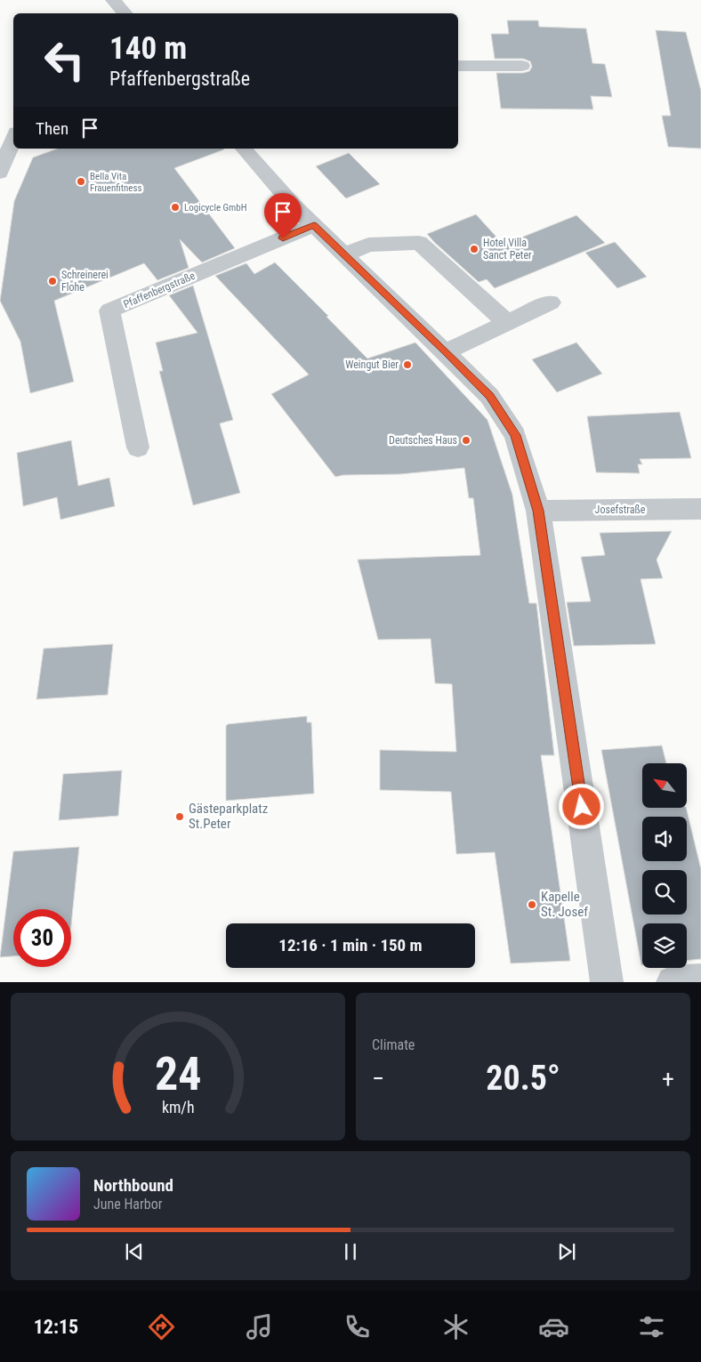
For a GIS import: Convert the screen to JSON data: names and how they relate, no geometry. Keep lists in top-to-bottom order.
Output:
{
  "streets": {
    "street": ["Pfaffenbergstraße", "Josefstraße"]
  },
  "places": [
    "Bella Vita Frauenfitness",
    "Logicycle GmbH",
    "Hotel Villa Sanct Peter",
    "Schreinerei Flohe",
    "Weingut Bier",
    "Deutsches Haus",
    "Gästeparkplatz St.Peter",
    "Kapelle St. Josef"
  ],
  "north": "top left",
  "page": {
    "turn": ["140 m", "Pfaffenbergstraße"],
    "then": "Then",
    "limit": "30",
    "trip": "12:16 · 1 min · 150 m",
    "tile": "Climate",
    "heat": ["−", "20.5°", "+"],
    "song": ["Northbound", "June Harbor"],
    "tabs": "12:15",
    "gauge": ["24", "km/h"]
  }
}
